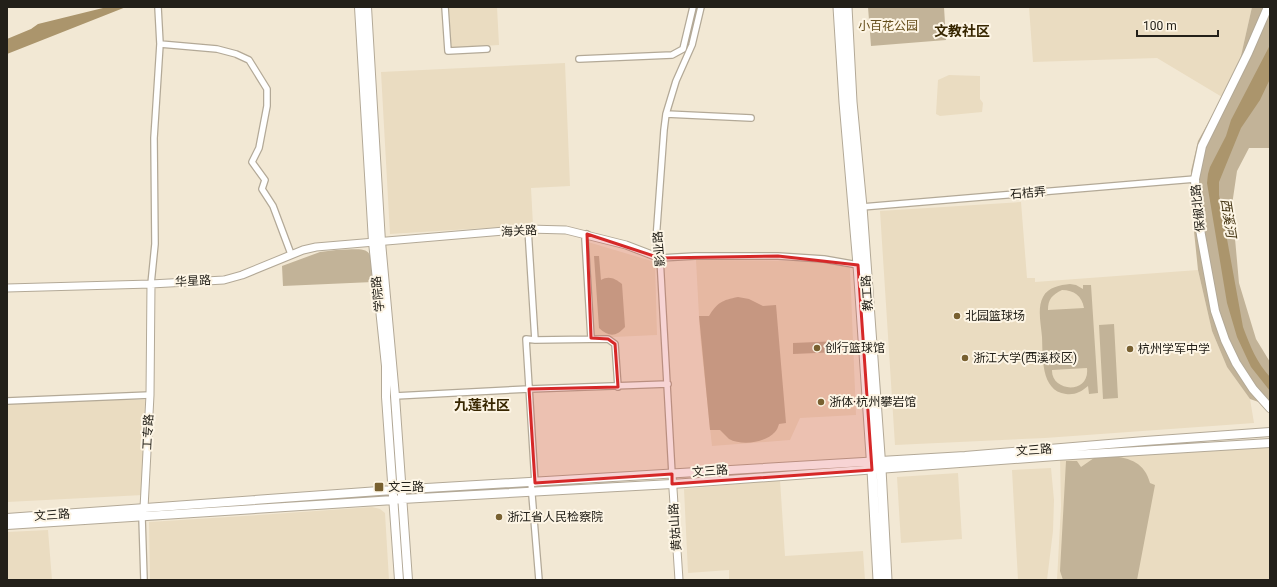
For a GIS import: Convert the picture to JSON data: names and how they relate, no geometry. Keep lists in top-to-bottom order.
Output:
{
  "streets": {
    "main road": [
      "保俶北路",
      "教工路",
      "学院路",
      "文三路"
    ],
    "street": [
      "石桔弄",
      "海关路",
      "影业路",
      "华星路",
      "工专路",
      "黄姑山路"
    ]
  },
  "crossings": [
    ["石桔弄", "保俶北路"],
    ["石桔弄", "教工路"],
    ["海关路", "影业路"],
    ["海关路", "华星路"],
    ["海关路", "学院路"],
    ["影业路", "文三路"],
    ["影业路", "黄姑山路"],
    ["华星路", "学院路"],
    ["华星路", "工专路"],
    ["教工路", "文三路"],
    ["学院路", "文三路"],
    ["工专路", "文三路"],
    ["文三路", "黄姑山路"]
  ],
  "districts": ["文教社区", "九莲社区"],
  "water": ["西溪河"],
  "parks": ["小百花公园"],
  "places": {
    "other": [
      "北园篮球场",
      "创行篮球馆",
      "杭州学军中学",
      "浙江大学(西溪校区)",
      "浙体·杭州攀岩馆",
      "浙江省人民检察院"
    ],
    "transit": ["文三路"]
  },
  "scale_bar": "100 m"
}
